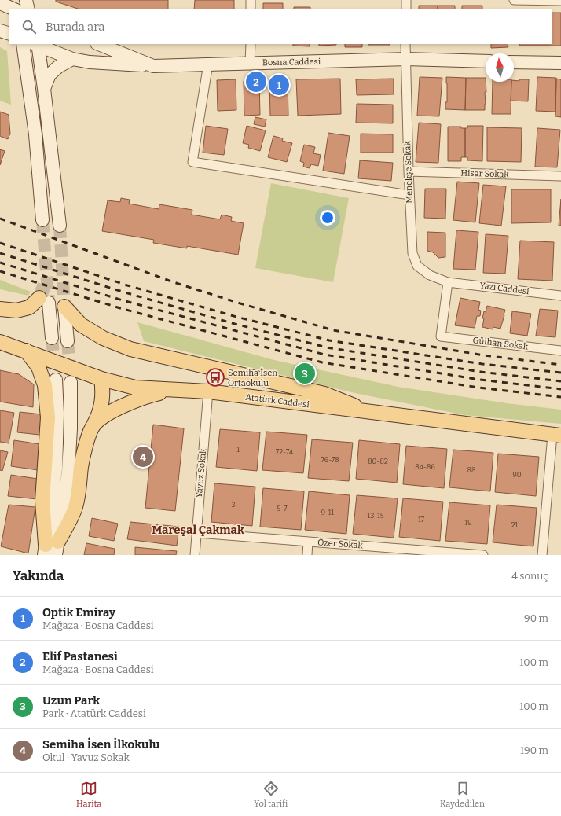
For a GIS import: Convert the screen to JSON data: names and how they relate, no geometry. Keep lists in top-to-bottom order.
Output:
{
  "streets": {
    "main road": ["Bosna Caddesi", "Atatürk Caddesi"],
    "street": [
      "Menekşe Sokak",
      "Hisar Sokak",
      "Yazı Caddesi",
      "Gülhan Sokak",
      "Yavuz Sokak",
      "Özer Sokak"
    ]
  },
  "crossings": [
    ["Bosna Caddesi", "Menekşe Sokak"],
    ["Menekşe Sokak", "Hisar Sokak"],
    ["Menekşe Sokak", "Yazı Caddesi"],
    ["Menekşe Sokak", "Gülhan Sokak"],
    ["Yazı Caddesi", "Gülhan Sokak"],
    ["Atatürk Caddesi", "Yavuz Sokak"],
    ["Yavuz Sokak", "Özer Sokak"]
  ],
  "districts": ["Mareşal Çakmak"],
  "places": {
    "bus stop": ["Semiha İsen Ortaokulu"]
  },
  "house_numbers": [
    "1",
    "72-74",
    "76-78",
    "80-82",
    "84-86",
    "88",
    "90",
    "3",
    "5-7",
    "9-11",
    "13-15",
    "17",
    "19",
    "21"
  ],
  "north": "top",
  "page": {
    "search": "Burada ara",
    "pins": [
      "2",
      "1",
      "3",
      "4"
    ],
    "heading": ["Yakında", "4 sonuç"],
    "list": [
      {
        "mark": "1",
        "name": "Optik Emiray",
        "note": "Mağaza · Bosna Caddesi",
        "value": "90 m"
      },
      {
        "mark": "2",
        "name": "Elif Pastanesi",
        "note": "Mağaza · Bosna Caddesi",
        "value": "100 m"
      },
      {
        "mark": "3",
        "name": "Uzun Park",
        "note": "Park · Atatürk Caddesi",
        "value": "100 m"
      },
      {
        "mark": "4",
        "name": "Semiha İsen İlkokulu",
        "note": "Okul · Yavuz Sokak",
        "value": "190 m"
      }
    ],
    "nav": ["Harita", "Yol tarifi", "Kaydedilen"]
  }
}
